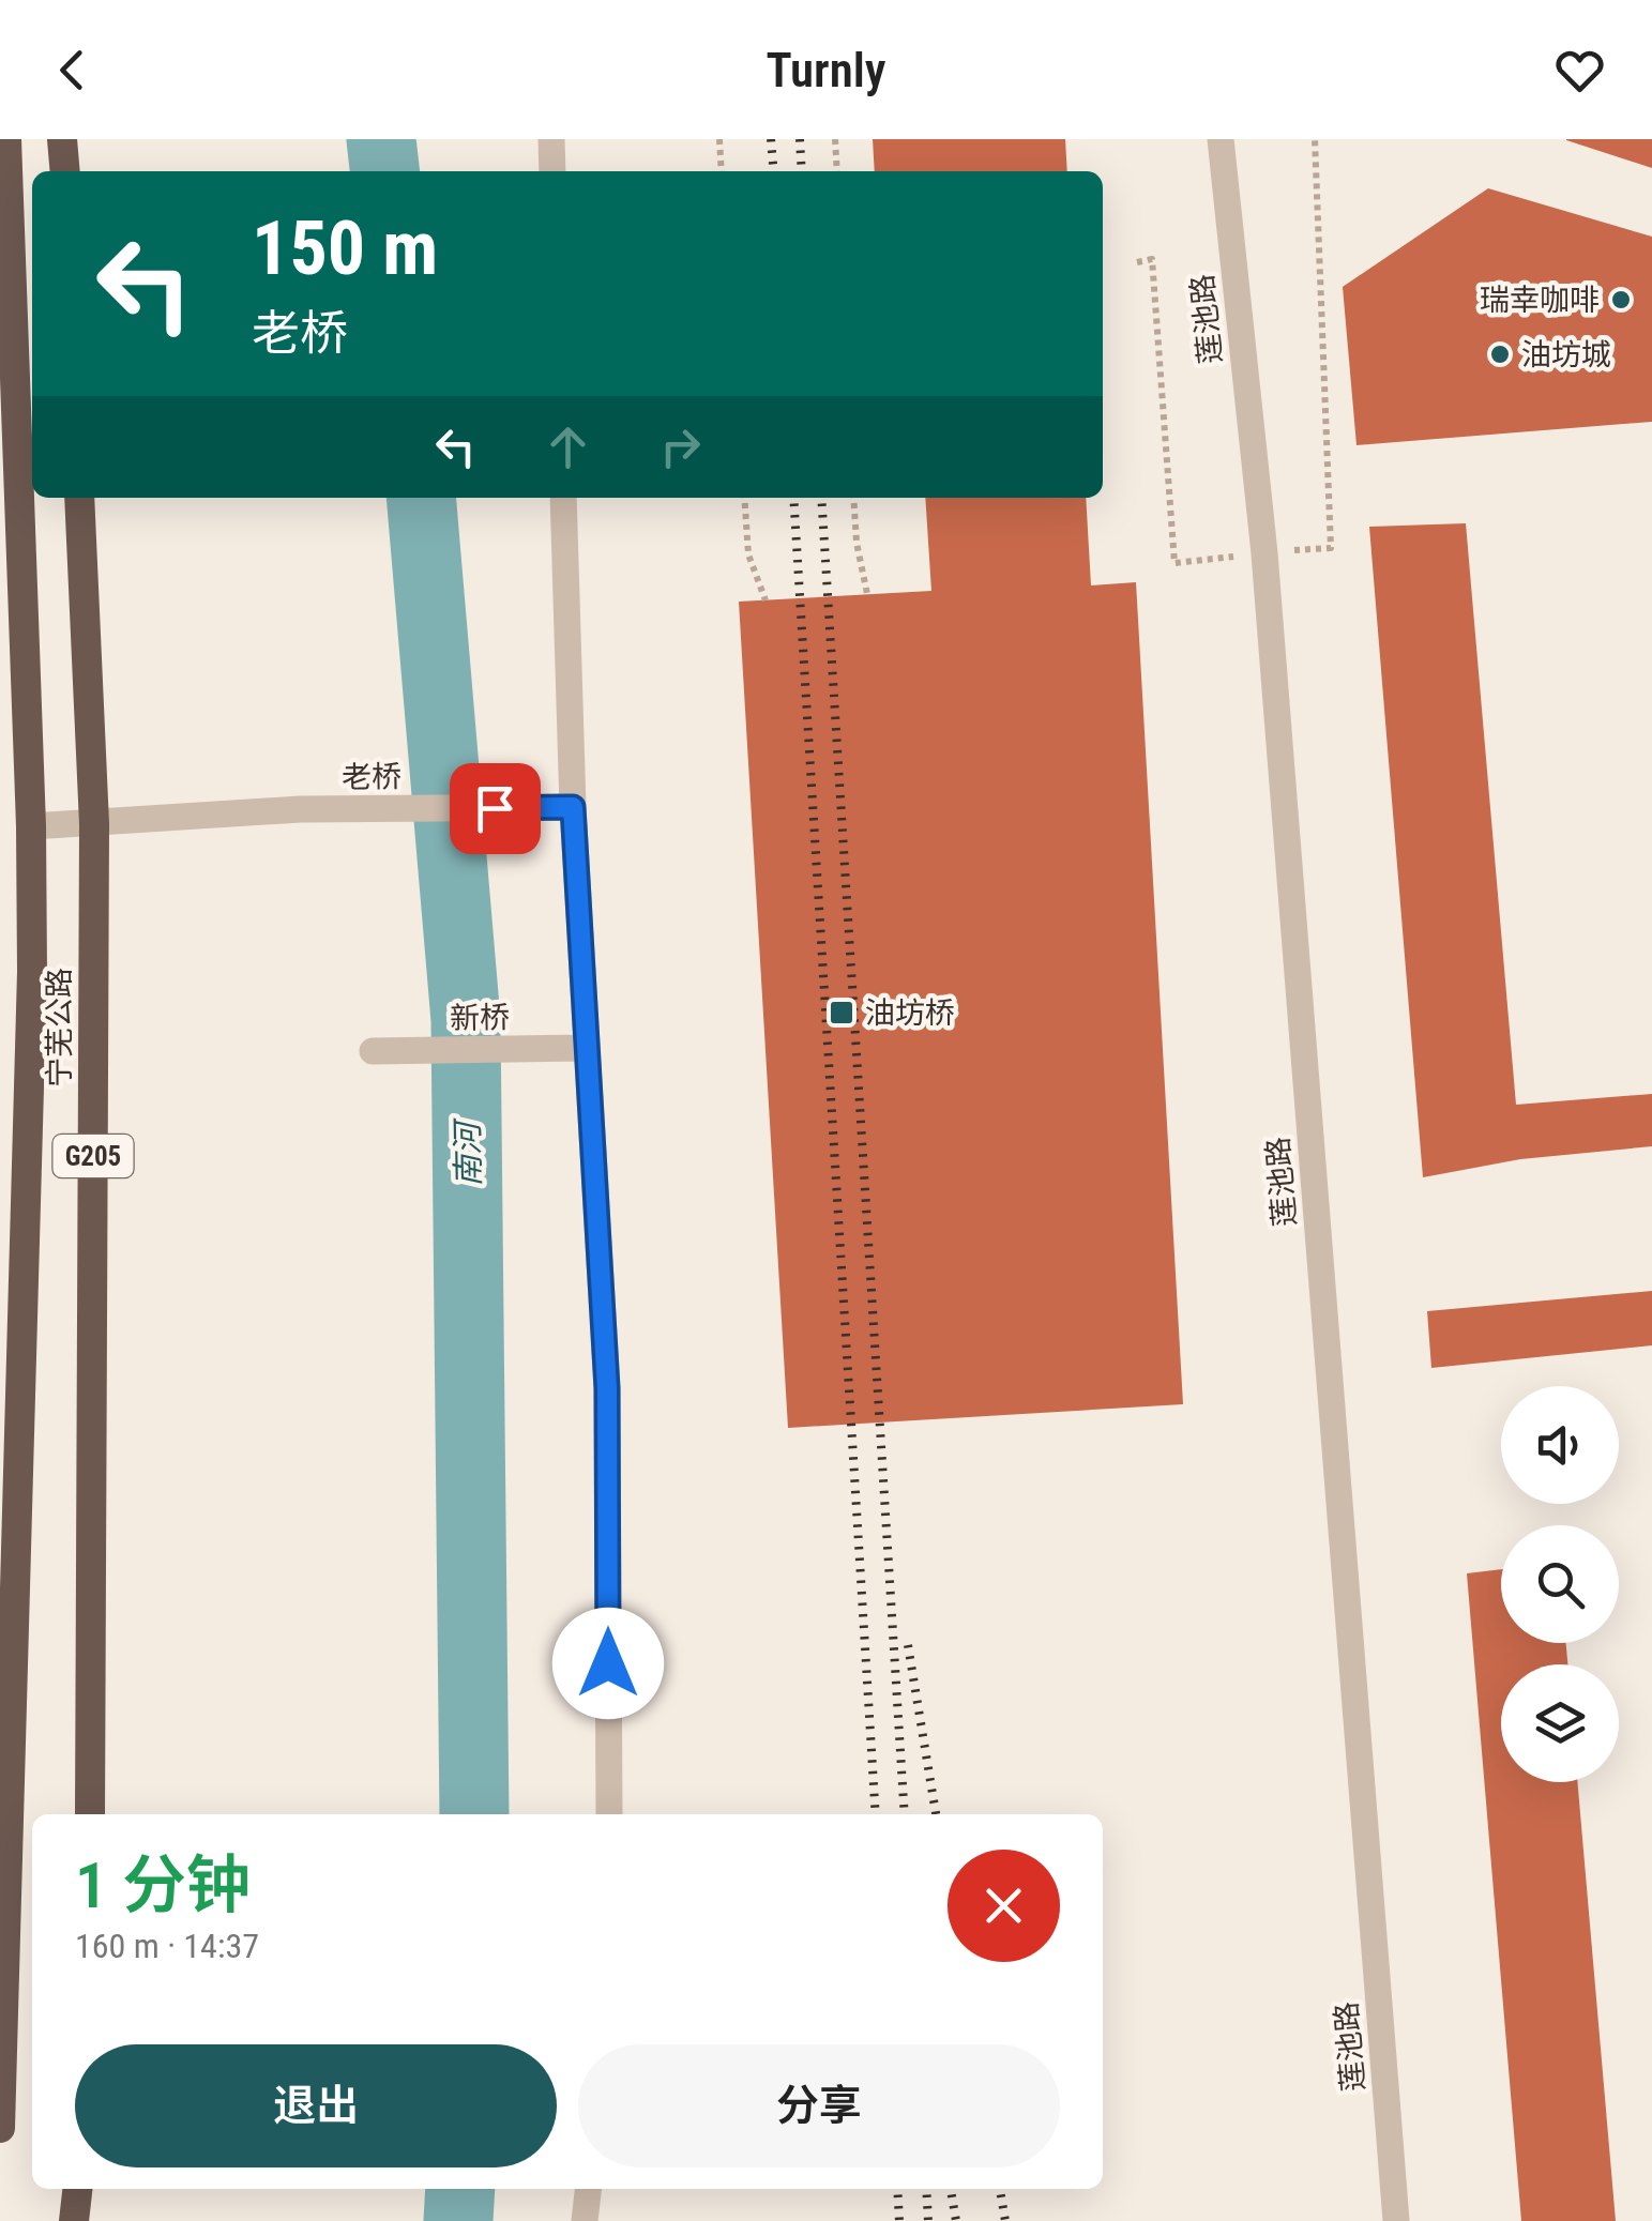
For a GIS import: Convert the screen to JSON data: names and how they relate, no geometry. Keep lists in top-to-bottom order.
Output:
{
  "streets": {
    "highway": ["宁芜公路", "G205"],
    "street": ["莲池路", "老桥", "新桥"]
  },
  "crossings": [
    ["老桥", "宁芜公路"]
  ],
  "water": ["南河"],
  "places": {
    "other": ["瑞幸咖啡", "油坊城"],
    "transit": ["油坊桥"]
  },
  "page": {
    "header": "Turnly",
    "turn": ["150 m", "老桥"],
    "heading": ["1 分钟", "160 m · 14:37"],
    "buttons": ["退出", "分享"]
  }
}
